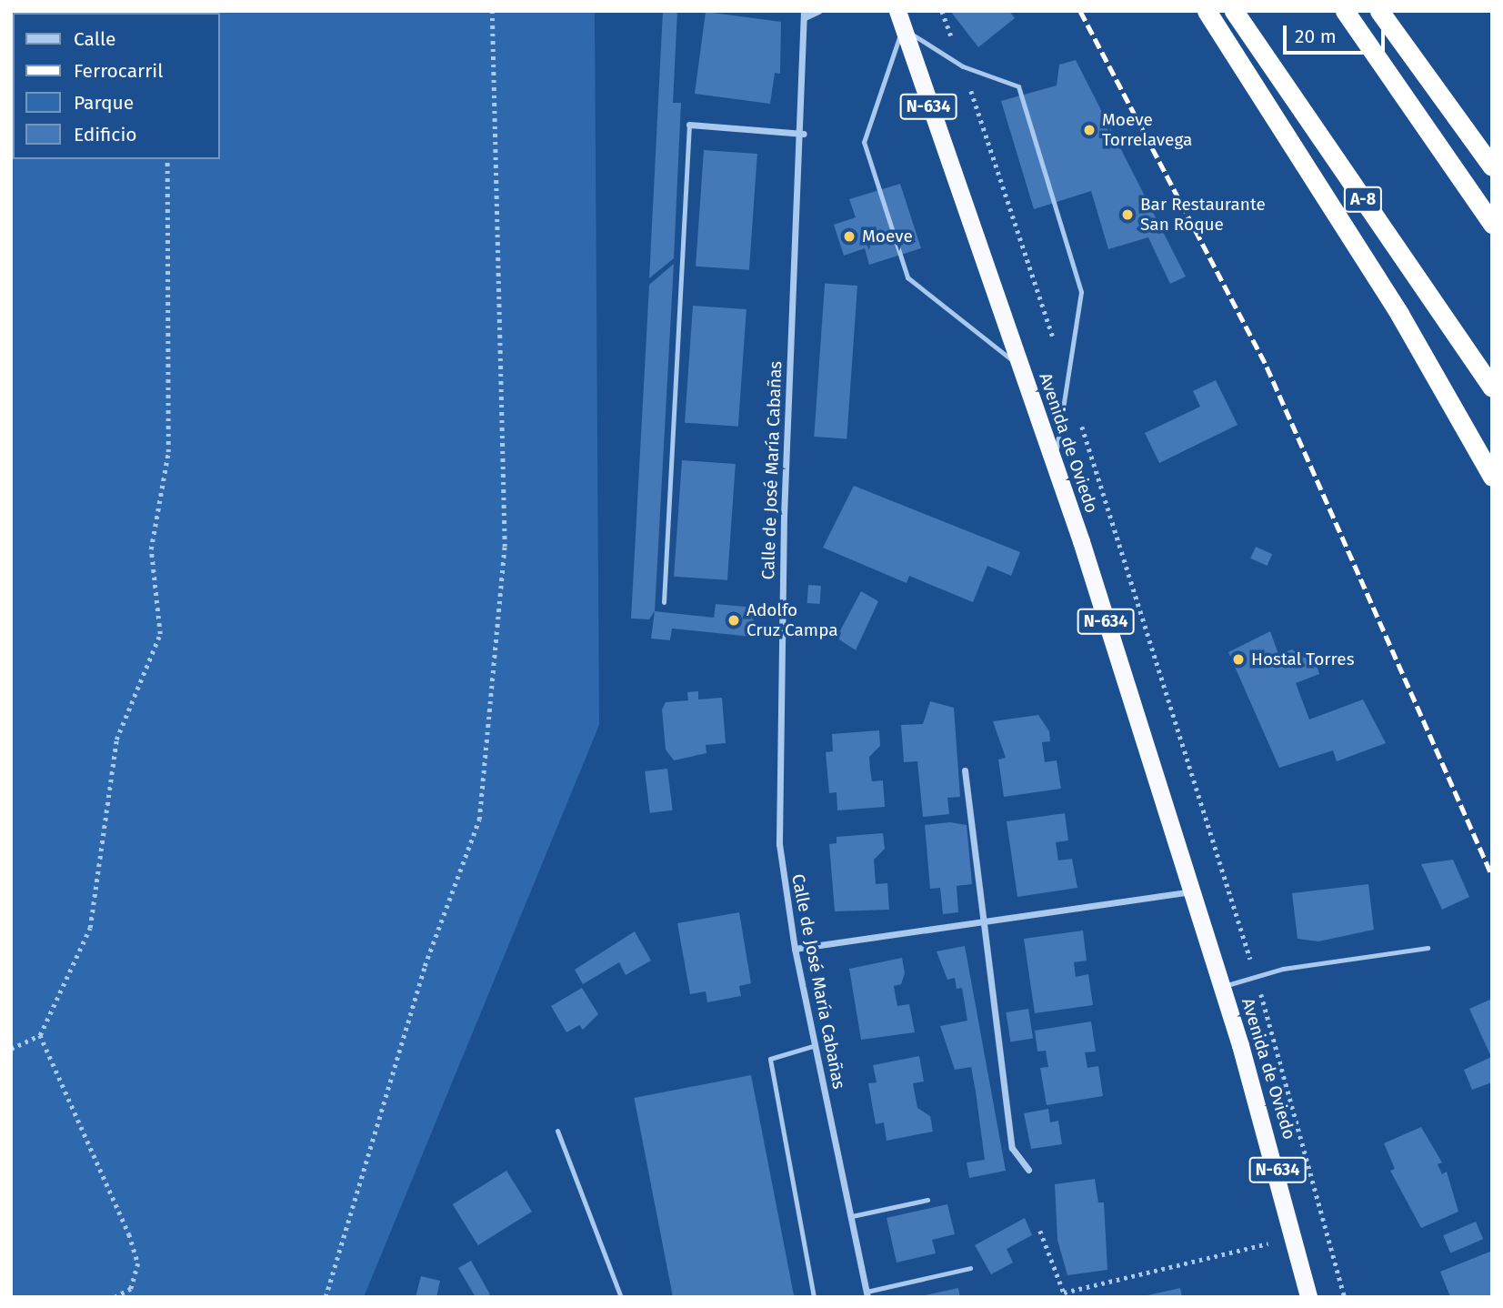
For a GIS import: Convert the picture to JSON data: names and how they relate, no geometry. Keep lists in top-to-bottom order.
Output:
{
  "streets": {
    "highway": ["N-634", "A-8", "Avenida de Oviedo"],
    "street": ["Calle de José María Cabañas"]
  },
  "places": [
    "Moeve Torrelavega",
    "Bar Restaurante San Roque",
    "Moeve",
    "Adolfo Cruz Campa",
    "Hostal Torres"
  ],
  "legend": [
    "Calle",
    "Ferrocarril",
    "Parque",
    "Edificio"
  ],
  "scale_bar": "20 m"
}
